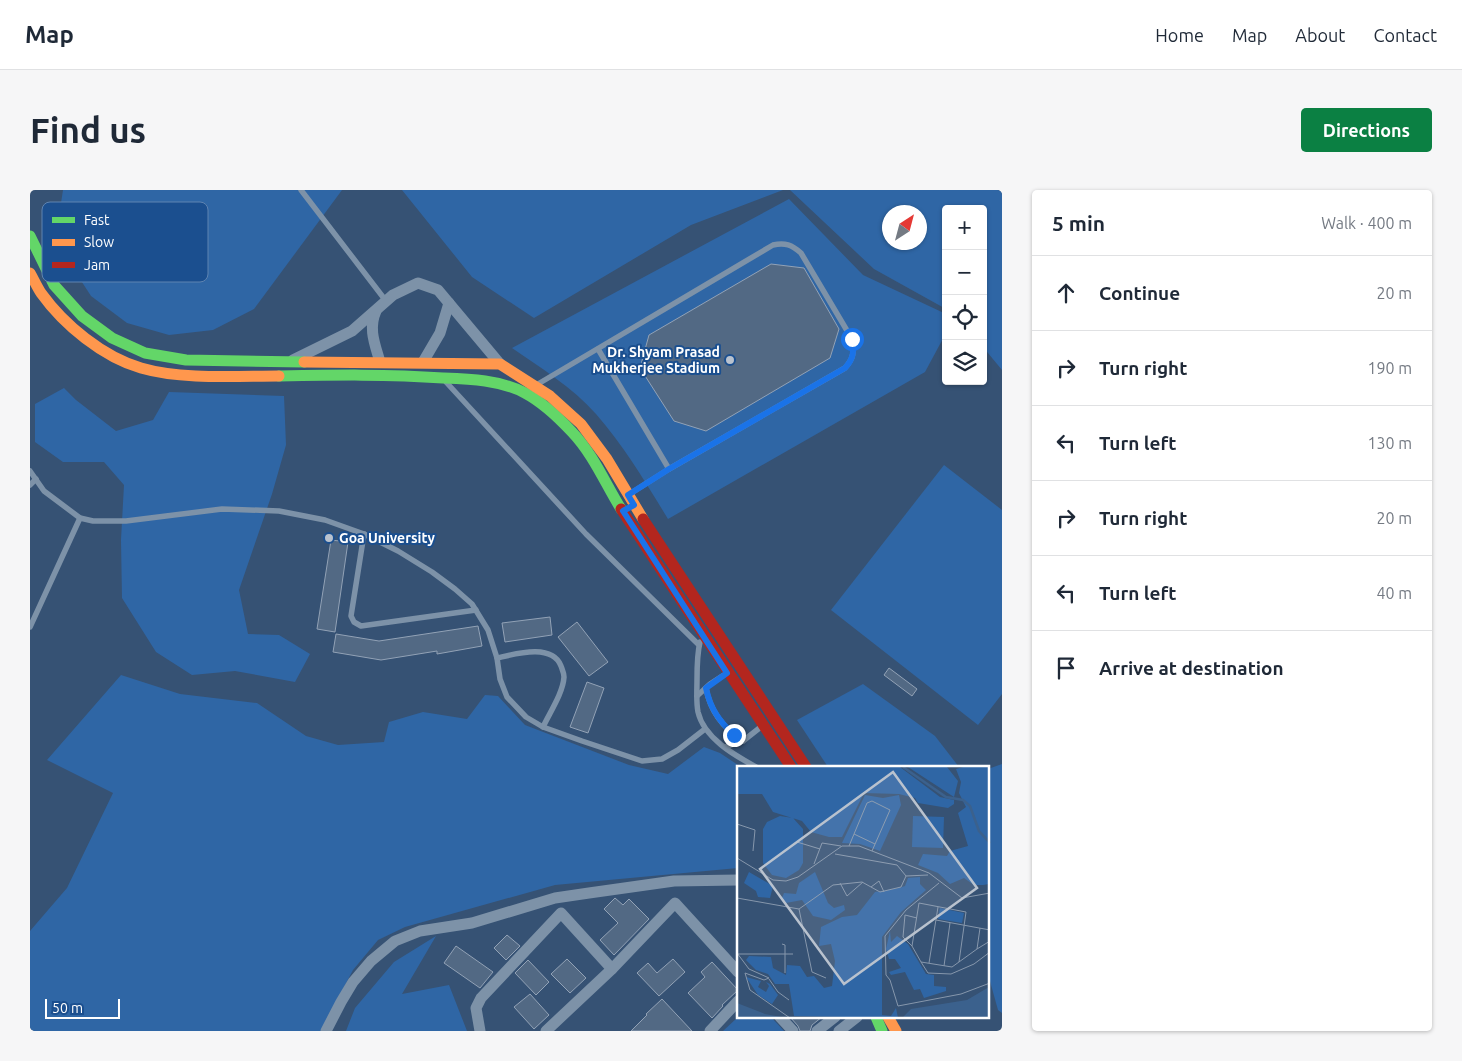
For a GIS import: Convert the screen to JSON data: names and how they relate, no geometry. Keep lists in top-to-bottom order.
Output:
{
  "places": ["Dr. Shyam Prasad Mukherjee Stadium", "Goa University"],
  "legend": ["Fast", "Slow", "Jam"],
  "scale_bar": "50 m",
  "north": "top right",
  "page": {
    "header": "Map",
    "nav": [
      "Home",
      "Map",
      "About",
      "Contact"
    ],
    "buttons": "Directions",
    "title": "Find us",
    "heading": ["5 min", "Walk · 400 m"],
    "map_buttons": ["+", "−"],
    "list": [
      ["Continue", "20 m"],
      ["Turn right", "190 m"],
      ["Turn left", "130 m"],
      ["Turn right", "20 m"],
      ["Turn left", "40 m"],
      "Arrive at destination"
    ],
    "scale": "50 m"
  }
}
